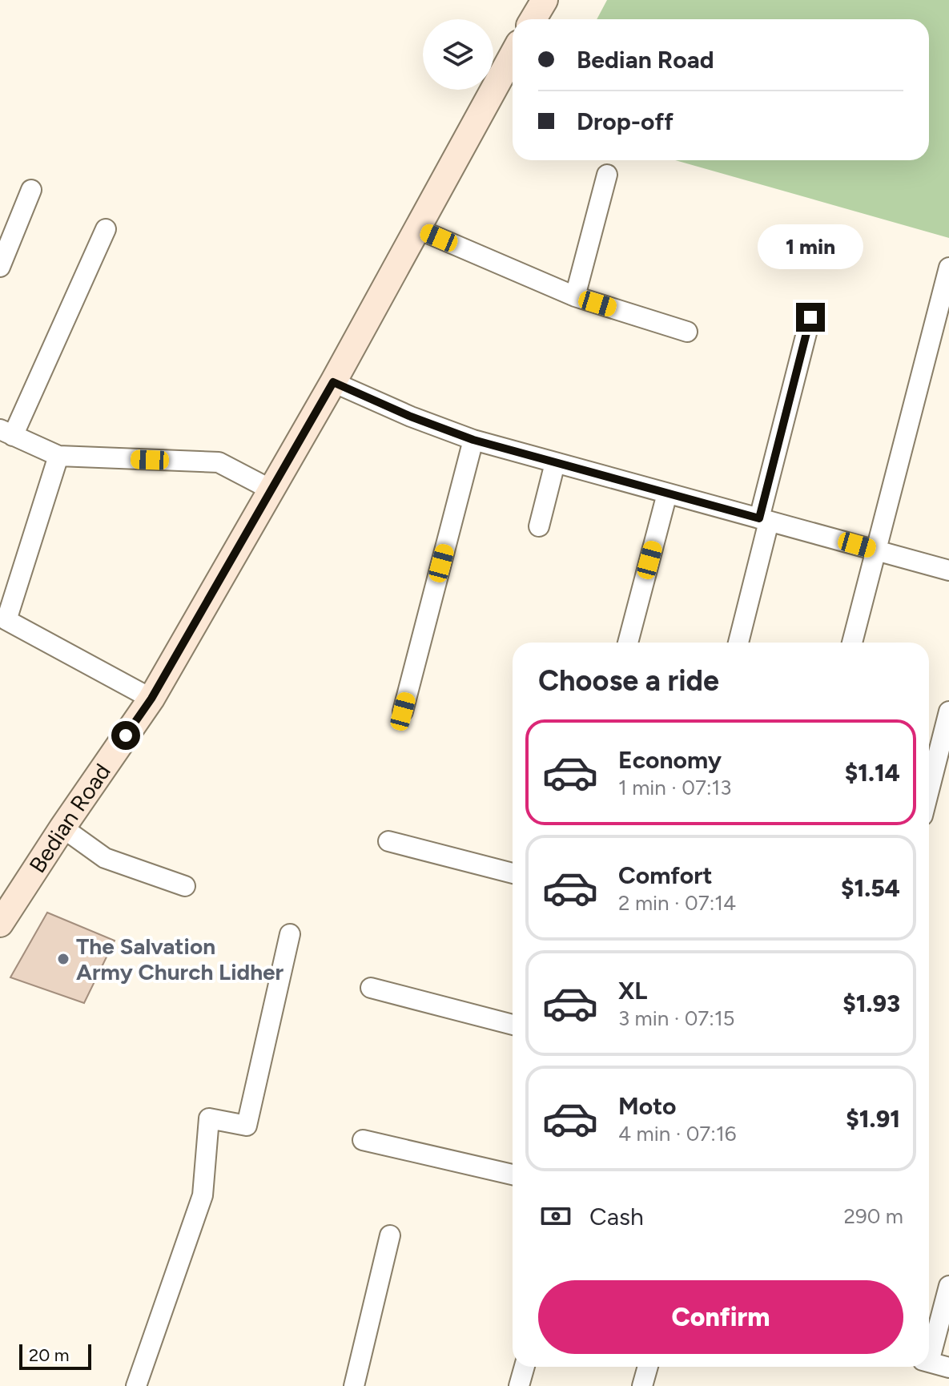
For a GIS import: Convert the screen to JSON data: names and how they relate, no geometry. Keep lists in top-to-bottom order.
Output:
{
  "streets": {
    "main road": ["Bedian Road"]
  },
  "places": ["The Salvation Army Church Lidher"],
  "scale_bar": "20 m",
  "page": {
    "banner": ["Bedian Road", "Drop-off"],
    "bubble": "1 min",
    "heading": "Choose a ride",
    "list": [
      {
        "name": "Economy",
        "note": "1 min · 07:13",
        "value": "$1.14"
      },
      {
        "name": "Comfort",
        "note": "2 min · 07:14",
        "value": "$1.54"
      },
      {
        "name": "XL",
        "note": "3 min · 07:15",
        "value": "$1.93"
      },
      {
        "name": "Moto",
        "note": "4 min · 07:16",
        "value": "$1.91"
      }
    ],
    "pay": ["Cash", "290 m"],
    "buttons": "Confirm",
    "scale": "20 m"
  }
}
